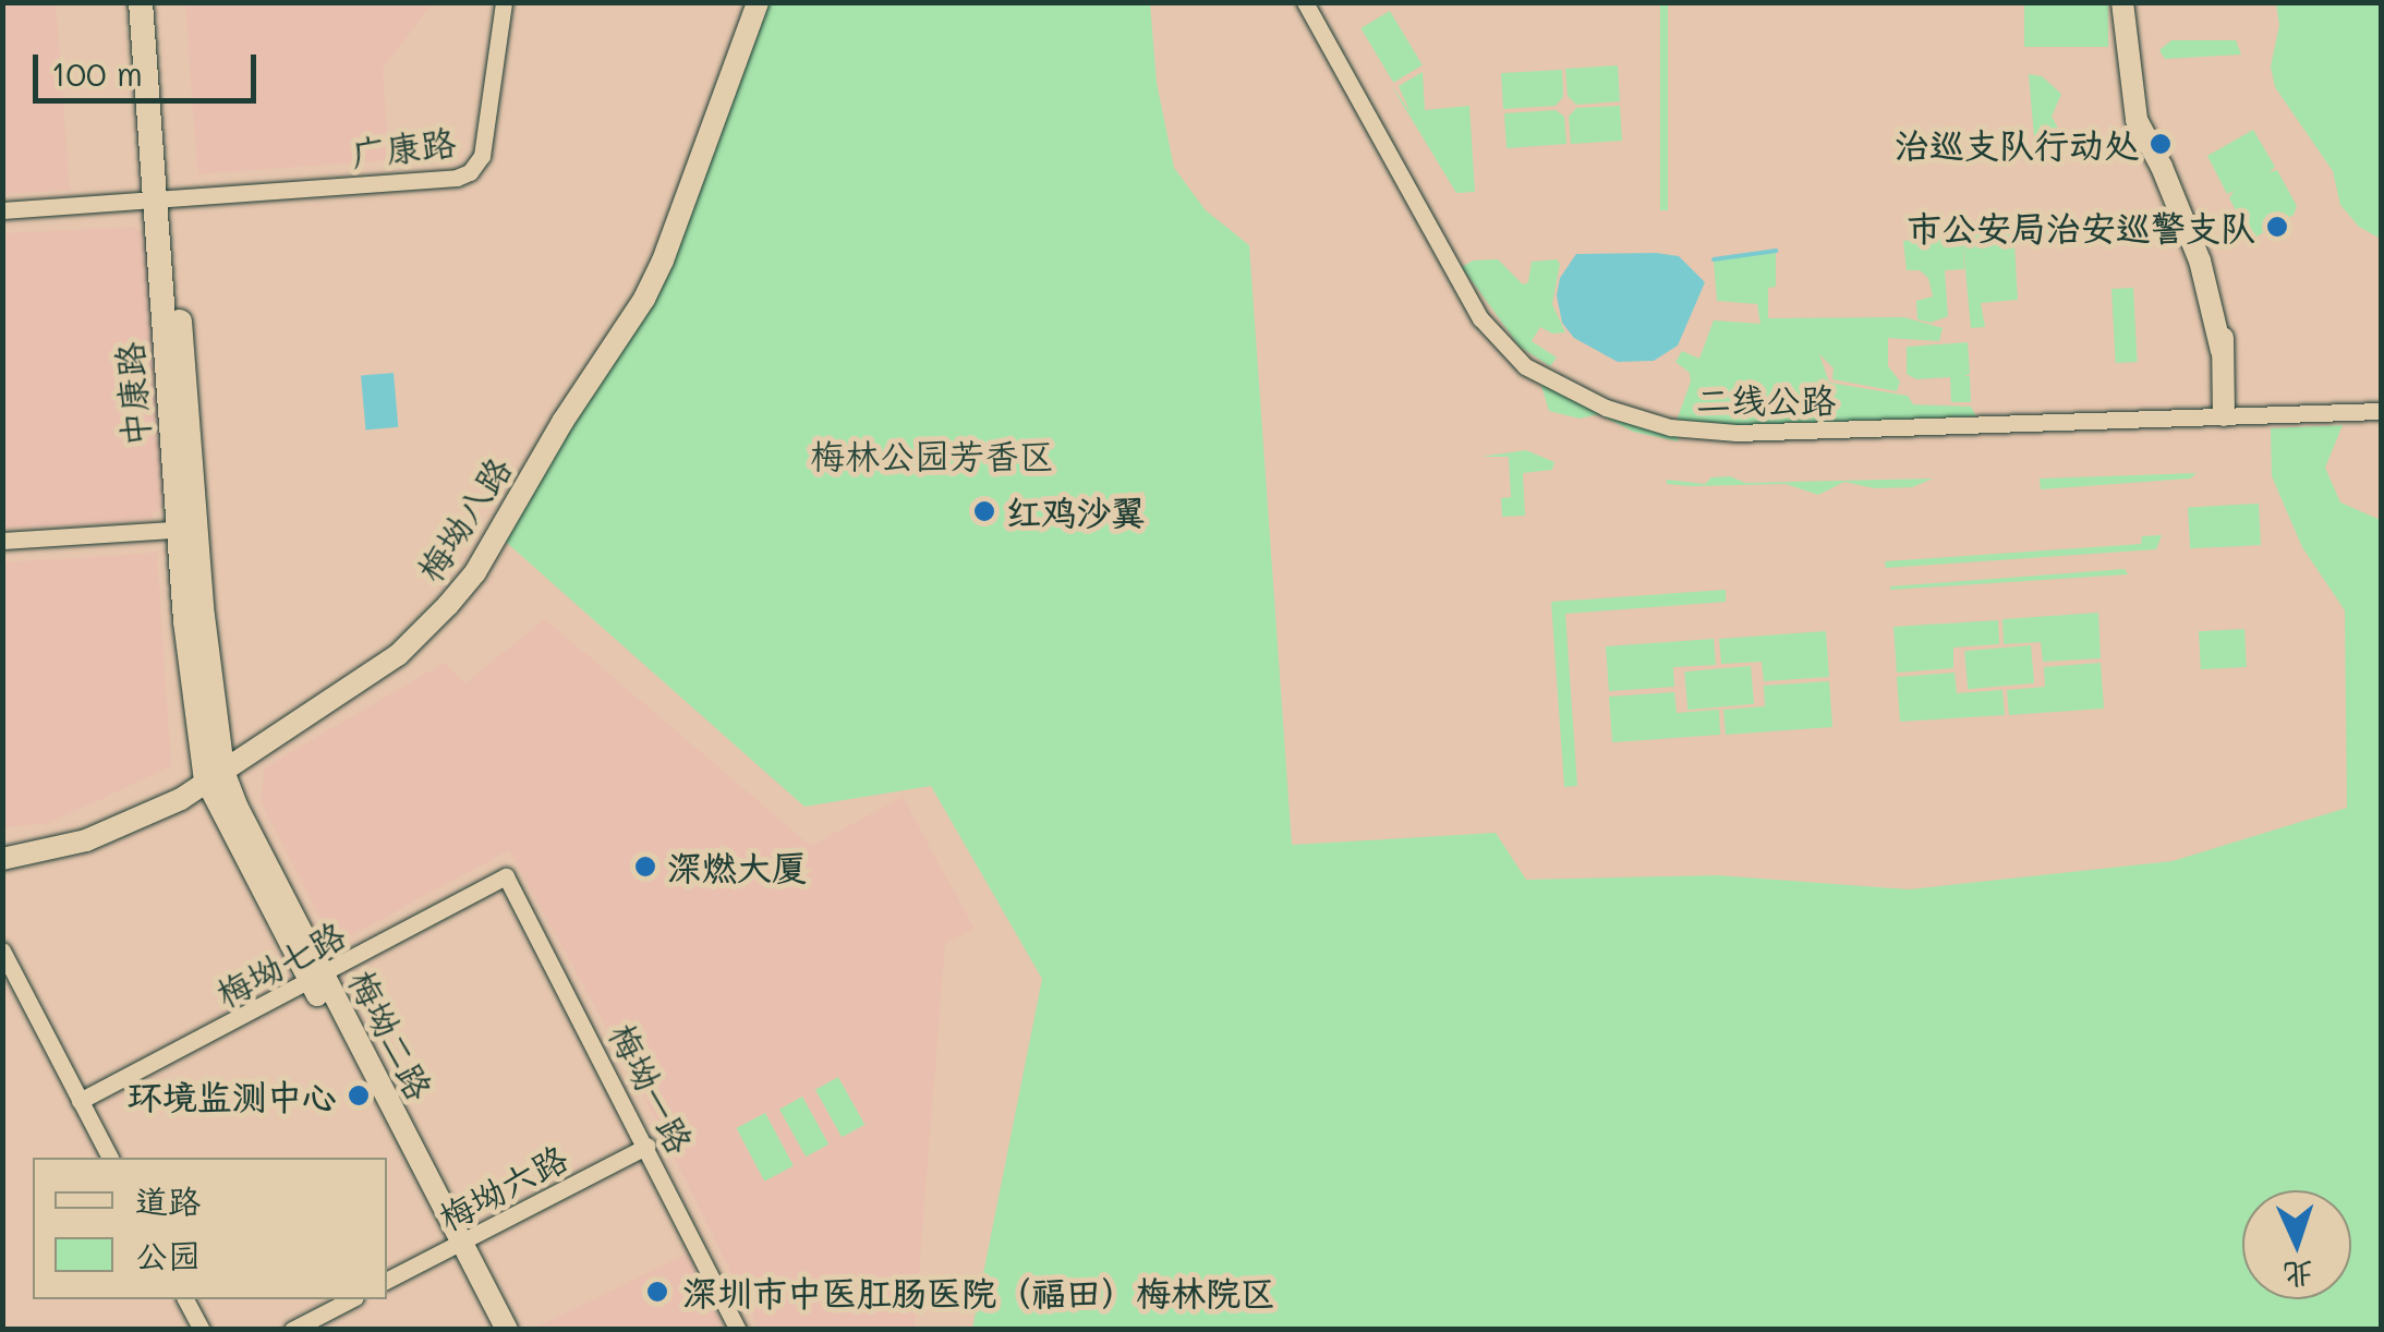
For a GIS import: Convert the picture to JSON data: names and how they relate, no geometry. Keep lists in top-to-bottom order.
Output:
{
  "streets": {
    "main road": ["中康路"],
    "street": [
      "广康路",
      "二线公路",
      "梅坳八路",
      "梅坳七路",
      "梅坳二路",
      "梅坳一路",
      "梅坳六路"
    ]
  },
  "crossings": [
    ["广康路", "中康路"],
    ["中康路", "梅坳八路"],
    ["中康路", "梅坳二路"],
    ["梅坳八路", "梅坳二路"],
    ["梅坳七路", "梅坳二路"],
    ["梅坳七路", "梅坳一路"],
    ["梅坳二路", "梅坳六路"],
    ["梅坳一路", "梅坳六路"]
  ],
  "parks": ["梅林公园芳香区"],
  "places": [
    "治巡支队行动处",
    "市公安局治安巡警支队",
    "红鸡沙翼",
    "深燃大厦",
    "环境监测中心",
    "深圳市中医肛肠医院（福田）梅林院区"
  ],
  "legend": ["道路", "公园"],
  "scale_bar": "100 m",
  "north": "bottom"
}
